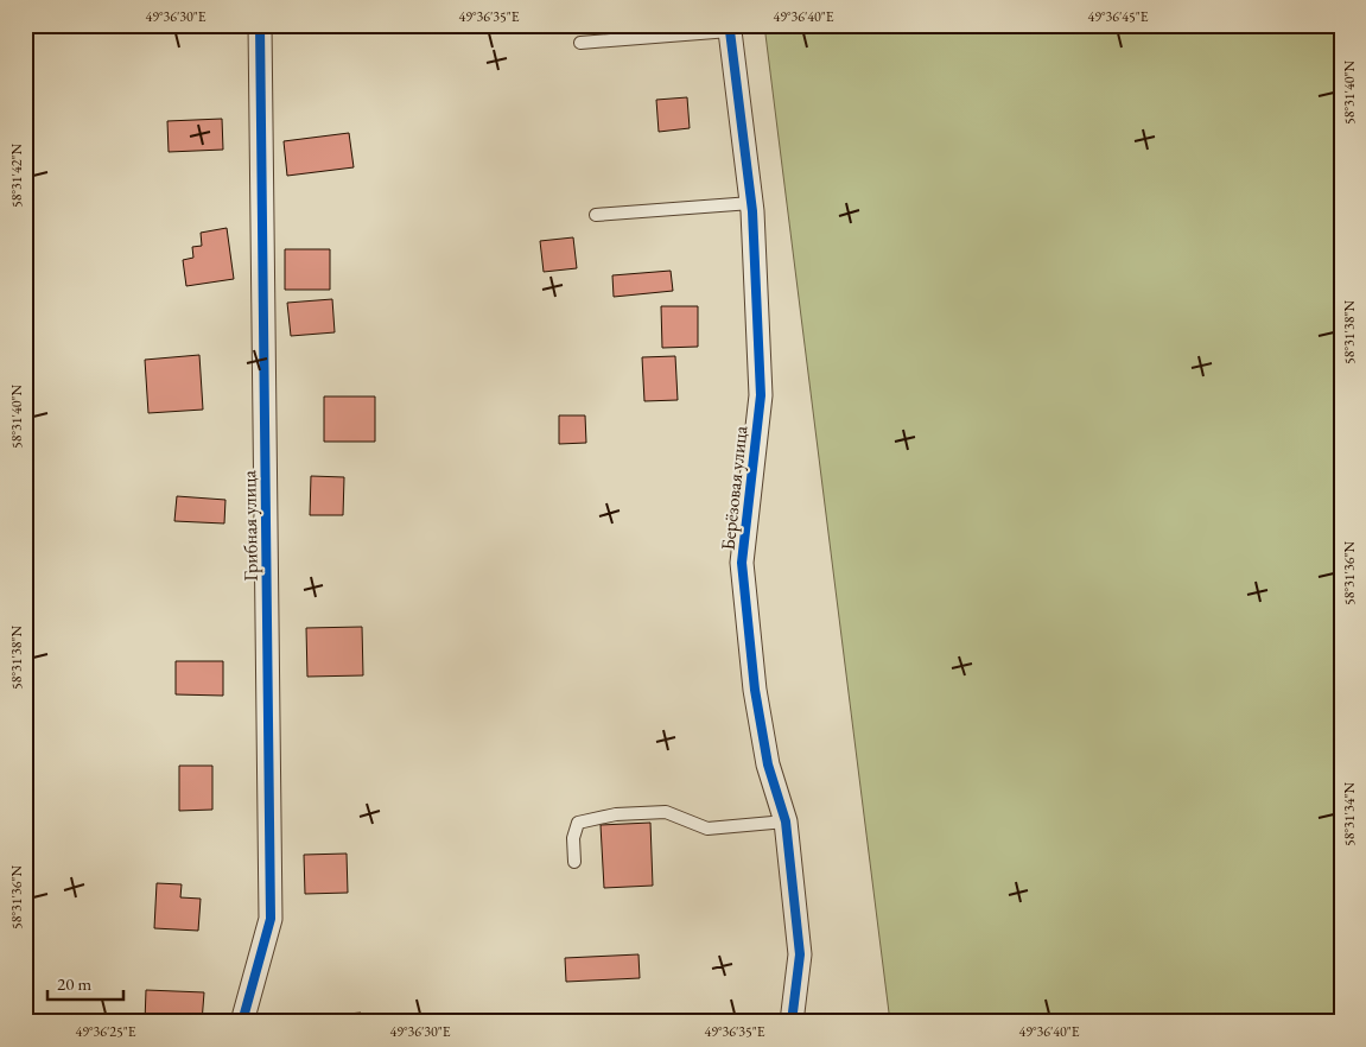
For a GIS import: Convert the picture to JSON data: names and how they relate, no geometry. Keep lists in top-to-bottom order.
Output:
{
  "streets": {
    "street": ["Берёзовая улица", "Грибная улица"]
  },
  "scale_bar": "20 m",
  "coordinates": [
    "49°36'30\"E",
    "49°36'35\"E",
    "49°36'40\"E",
    "49°36'45\"E",
    "58°31'40\"N",
    "58°31'42\"N",
    "58°31'38\"N",
    "58°31'36\"N",
    "58°31'34\"N",
    "49°36'25\"E"
  ]
}
